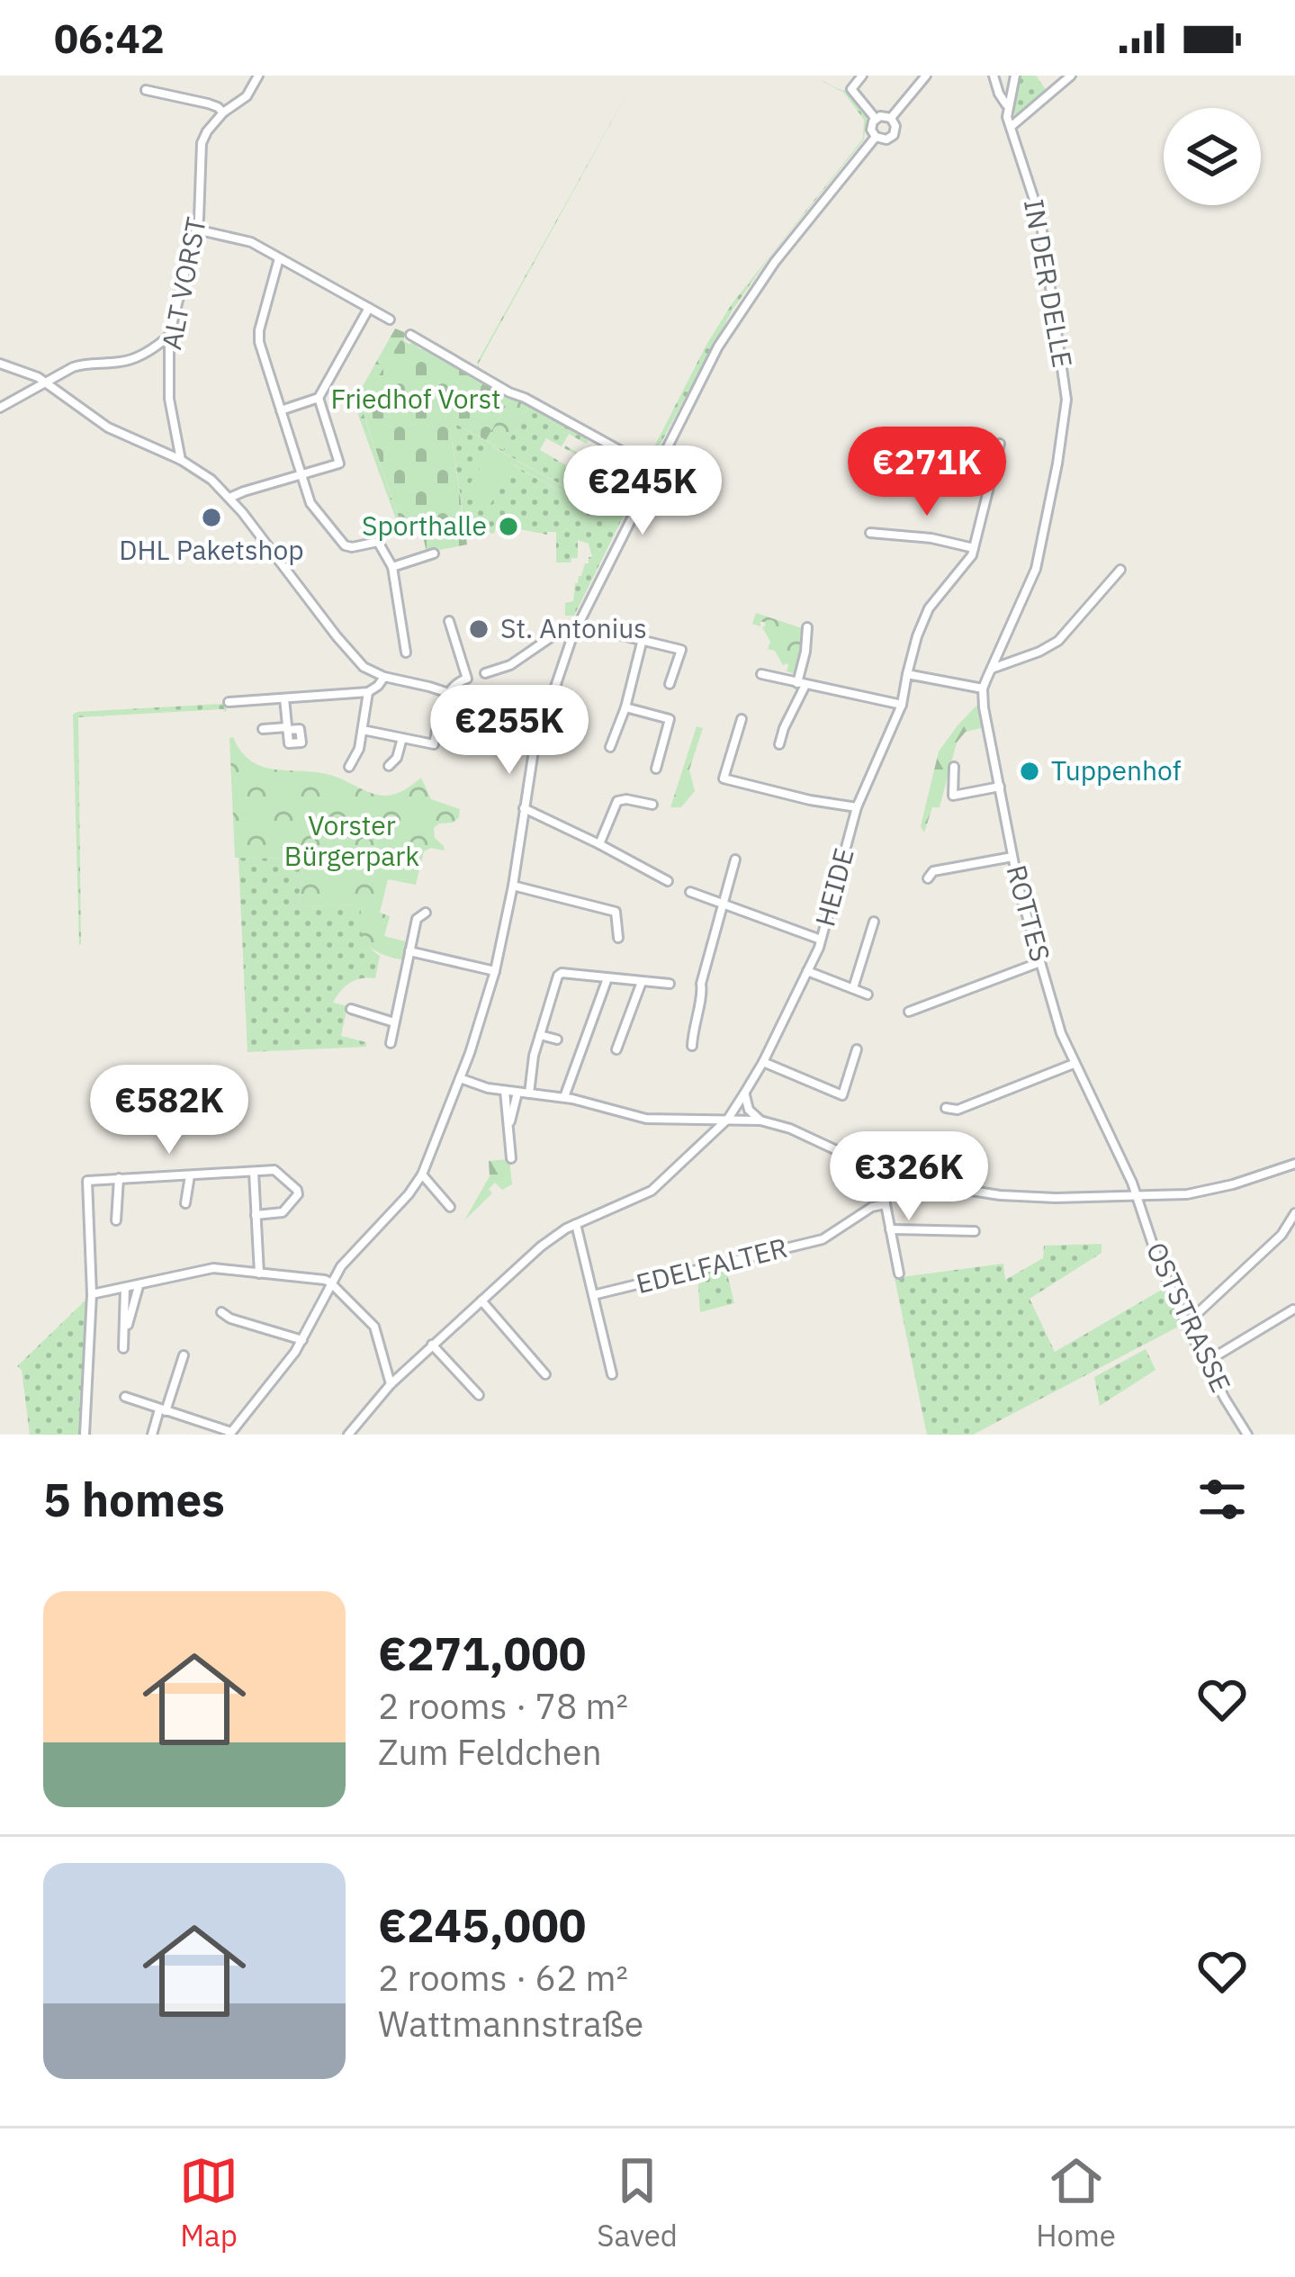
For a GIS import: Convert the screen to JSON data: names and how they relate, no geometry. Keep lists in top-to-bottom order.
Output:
{
  "streets": {
    "street": [
      "ALT VORST",
      "IN DER DELLE",
      "HEIDE",
      "ROTTES",
      "EDELFALTER",
      "OSTSTRASSE"
    ]
  },
  "crossings": [
    ["ROTTES", "OSTSTRASSE"]
  ],
  "parks": ["Friedhof Vorst", "Vorster Bürgerpark"],
  "places": [
    "DHL Paketshop",
    "Sporthalle",
    "St. Antonius",
    "Tuppenhof"
  ],
  "page": {
    "status": "06:42",
    "price": [
      "€271K",
      "€245K",
      "€255K",
      "€582K",
      "€326K"
    ],
    "heading": "5 homes",
    "list": [
      {
        "name": "€271,000",
        "note": "2 rooms · 78 m² · Zum Feldchen"
      },
      {
        "name": "€245,000",
        "note": "2 rooms · 62 m² · Wattmannstraße"
      }
    ],
    "tabs": ["Map", "Saved", "Home"]
  }
}
